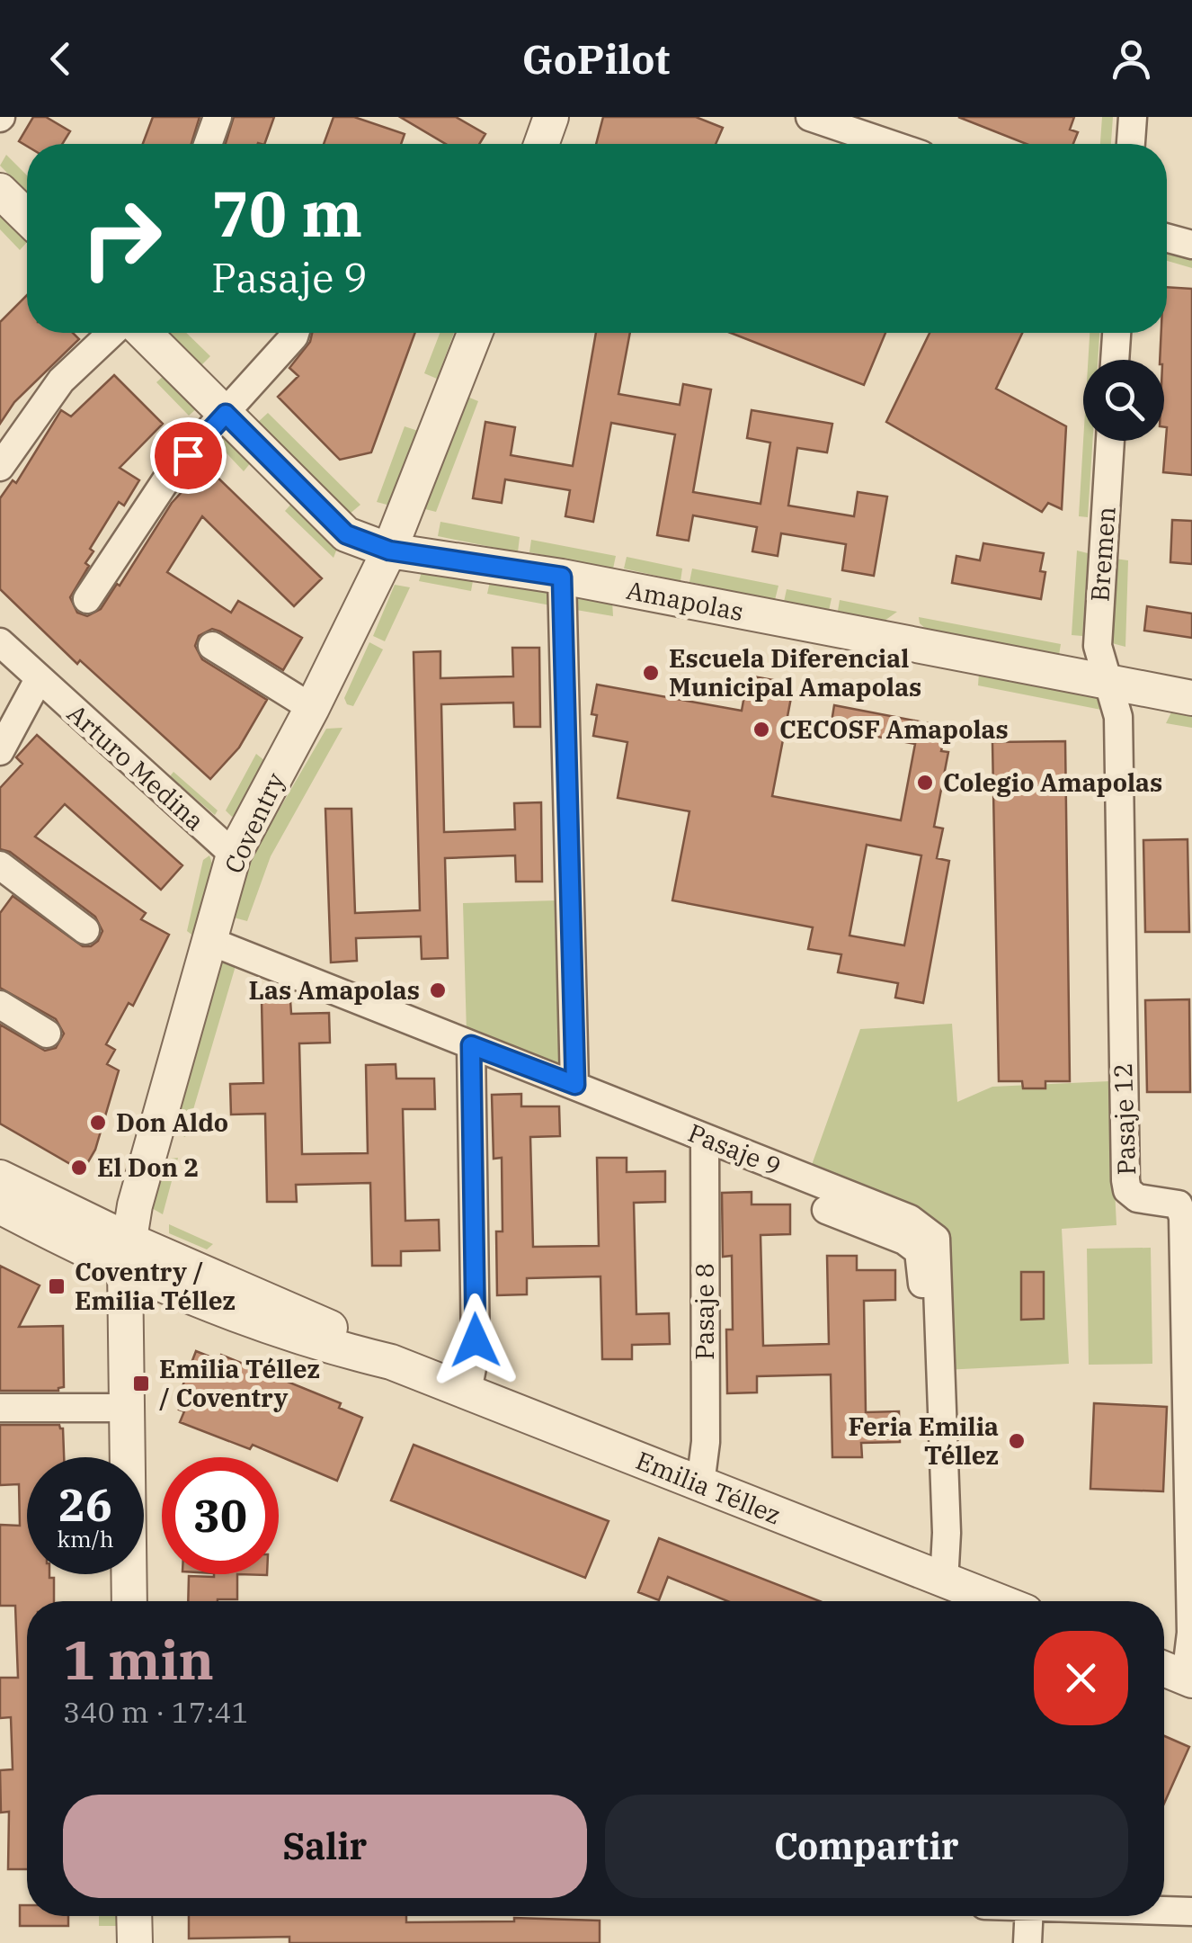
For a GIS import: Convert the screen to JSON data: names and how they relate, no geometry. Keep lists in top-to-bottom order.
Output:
{
  "streets": {
    "street": [
      "Bremen",
      "Amapolas",
      "Arturo Medina",
      "Coventry",
      "Pasaje 12",
      "Pasaje 9",
      "Pasaje 8",
      "Emilia Téllez"
    ]
  },
  "crossings": [
    ["Bremen", "Amapolas"],
    ["Bremen", "Pasaje 12"],
    ["Amapolas", "Coventry"],
    ["Amapolas", "Pasaje 12"],
    ["Arturo Medina", "Coventry"],
    ["Coventry", "Pasaje 9"],
    ["Coventry", "Emilia Téllez"],
    ["Pasaje 9", "Pasaje 8"],
    ["Pasaje 9", "Emilia Téllez"],
    ["Pasaje 8", "Emilia Téllez"]
  ],
  "places": {
    "other": [
      "Escuela Diferencial Municipal Amapolas",
      "CECOSF Amapolas",
      "Colegio Amapolas",
      "Las Amapolas",
      "Don Aldo",
      "El Don 2",
      "Feria Emilia Téllez"
    ],
    "transit": ["Coventry / Emilia Téllez", "Emilia Téllez / Coventry"]
  },
  "page": {
    "header": "GoPilot",
    "turn": ["70 m", "Pasaje 9"],
    "speed": "26 km/h",
    "limit": "30",
    "heading": ["1 min", "340 m · 17:41"],
    "buttons": ["Salir", "Compartir"]
  }
}
